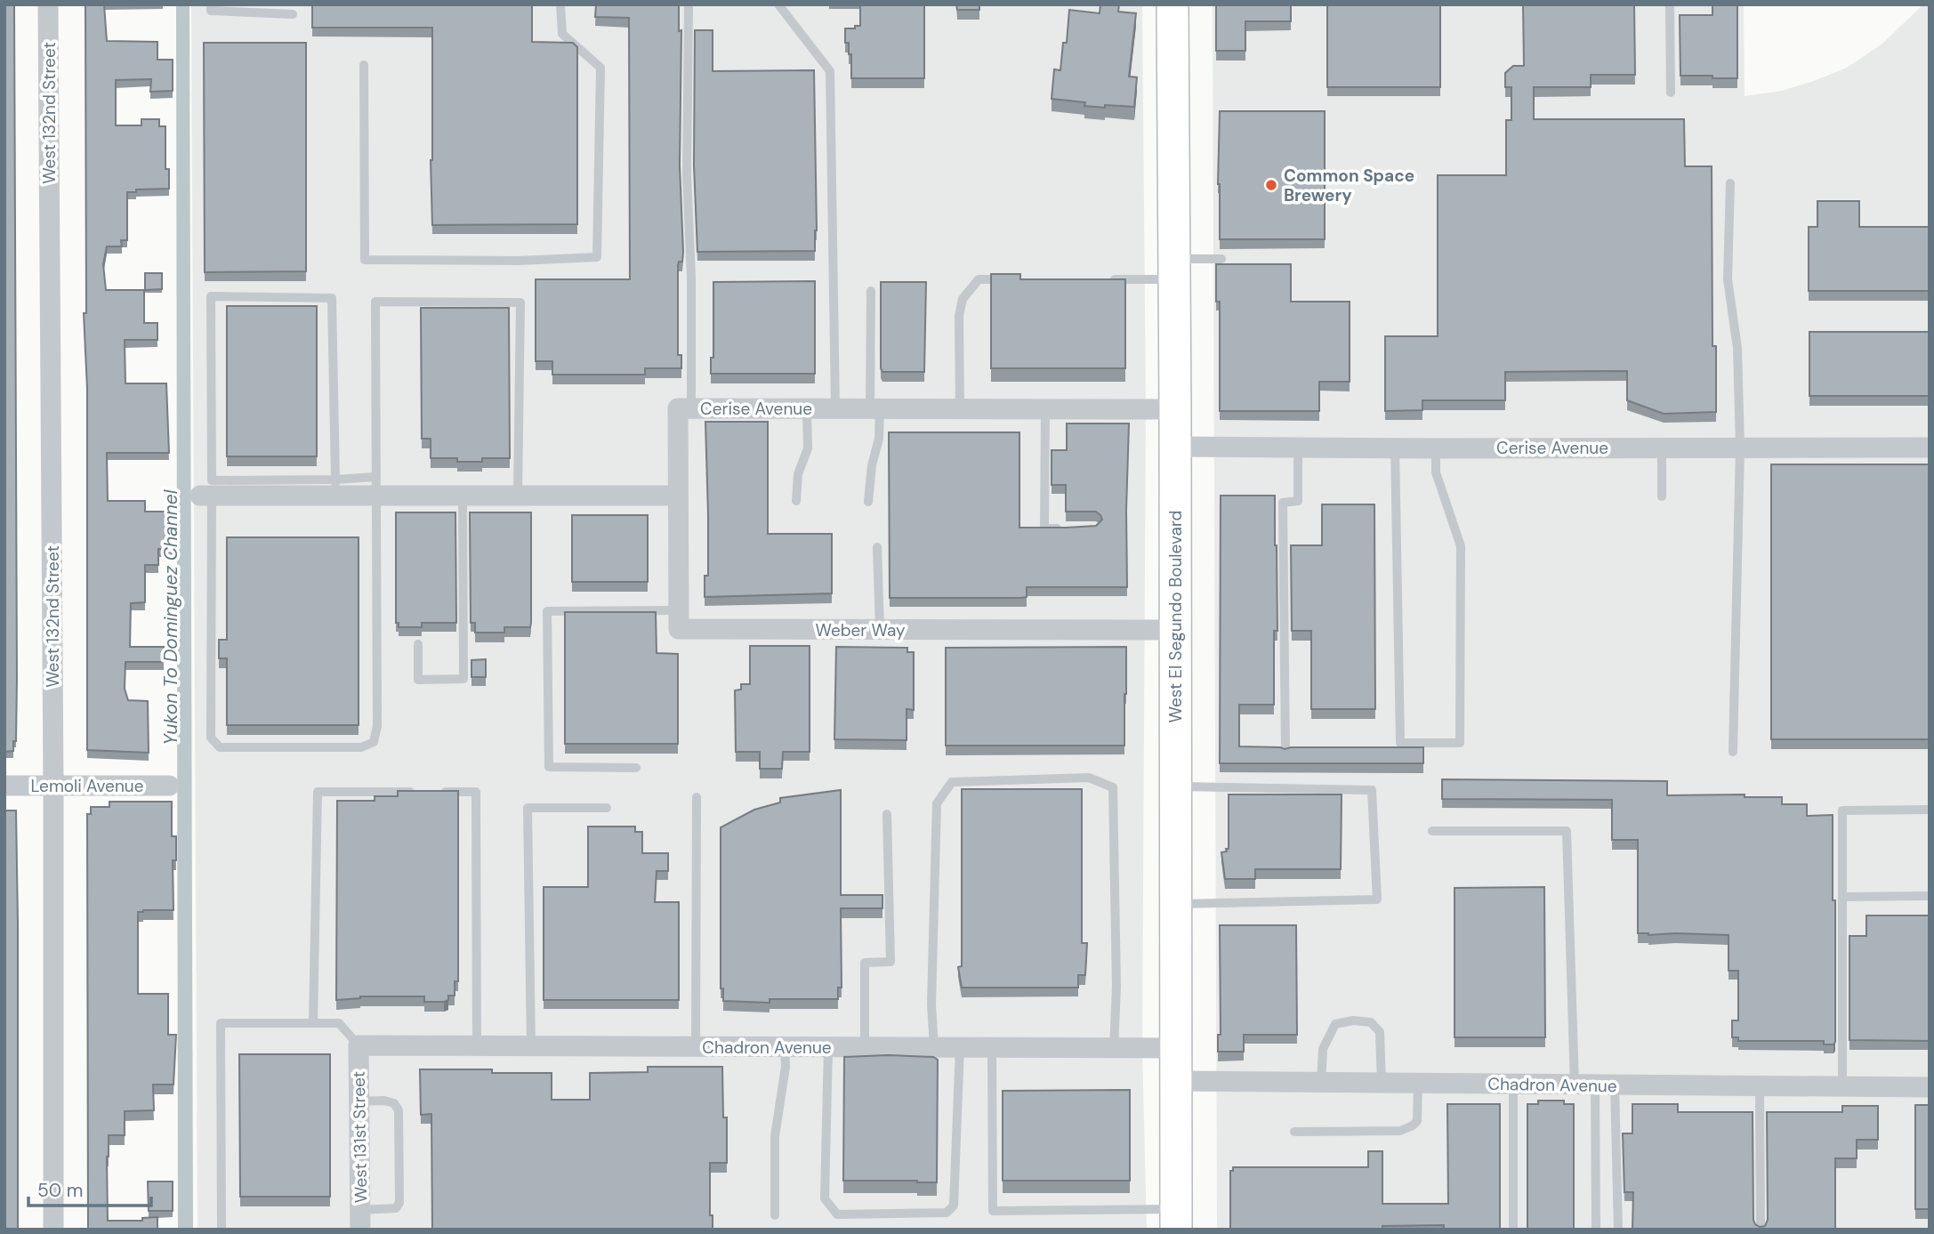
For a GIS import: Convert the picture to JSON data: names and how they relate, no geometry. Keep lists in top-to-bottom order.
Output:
{
  "streets": {
    "main road": ["West El Segundo Boulevard"],
    "street": [
      "West 132nd Street",
      "Cerise Avenue",
      "Weber Way",
      "Lemoli Avenue",
      "Chadron Avenue",
      "West 131st Street"
    ]
  },
  "crossings": [
    ["West 132nd Street", "Lemoli Avenue"],
    ["Cerise Avenue", "West El Segundo Boulevard"],
    ["West El Segundo Boulevard", "Weber Way"],
    ["West El Segundo Boulevard", "Chadron Avenue"],
    ["Chadron Avenue", "West 131st Street"]
  ],
  "water": ["Yukon To Dominguez Channel"],
  "places": ["Common Space Brewery"],
  "scale_bar": "50 m"
}
